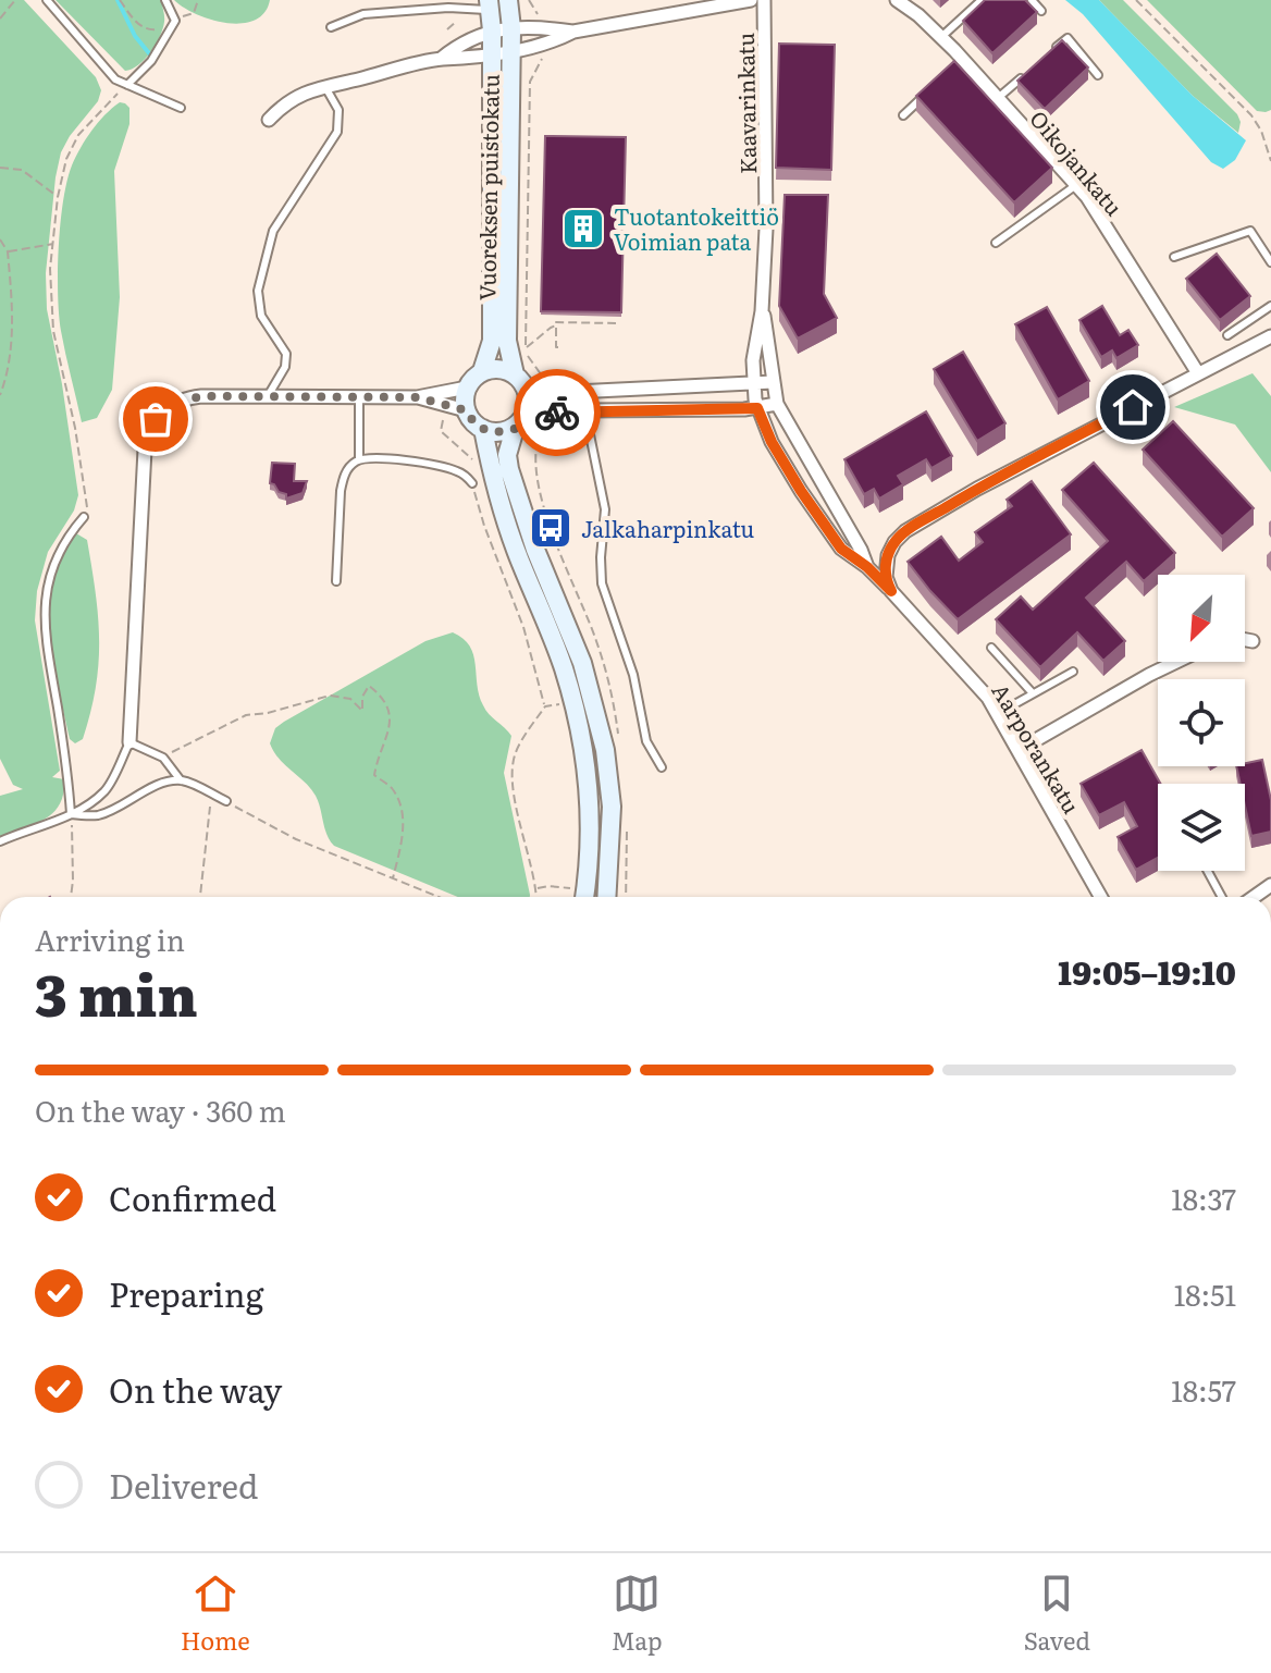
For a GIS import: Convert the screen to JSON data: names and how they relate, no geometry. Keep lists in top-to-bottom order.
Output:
{
  "streets": {
    "main road": ["Vuoreksen puistokatu"],
    "street": ["Kaavarinkatu", "Oikojankatu", "Aarporankatu"]
  },
  "crossings": [
    ["Kaavarinkatu", "Aarporankatu"]
  ],
  "places": {
    "building": ["Tuotantokeittiö Voimian pata"],
    "bus stop": ["Jalkaharpinkatu"]
  },
  "north": "bottom left",
  "page": {
    "heading": ["3 min", "Arriving in", "19:05–19:10"],
    "bar": "On the way · 360 m",
    "list": [
      ["Confirmed", "18:37"],
      ["Preparing", "18:51"],
      ["On the way", "18:57"],
      "Delivered"
    ],
    "tabs": ["Home", "Map", "Saved"]
  }
}
